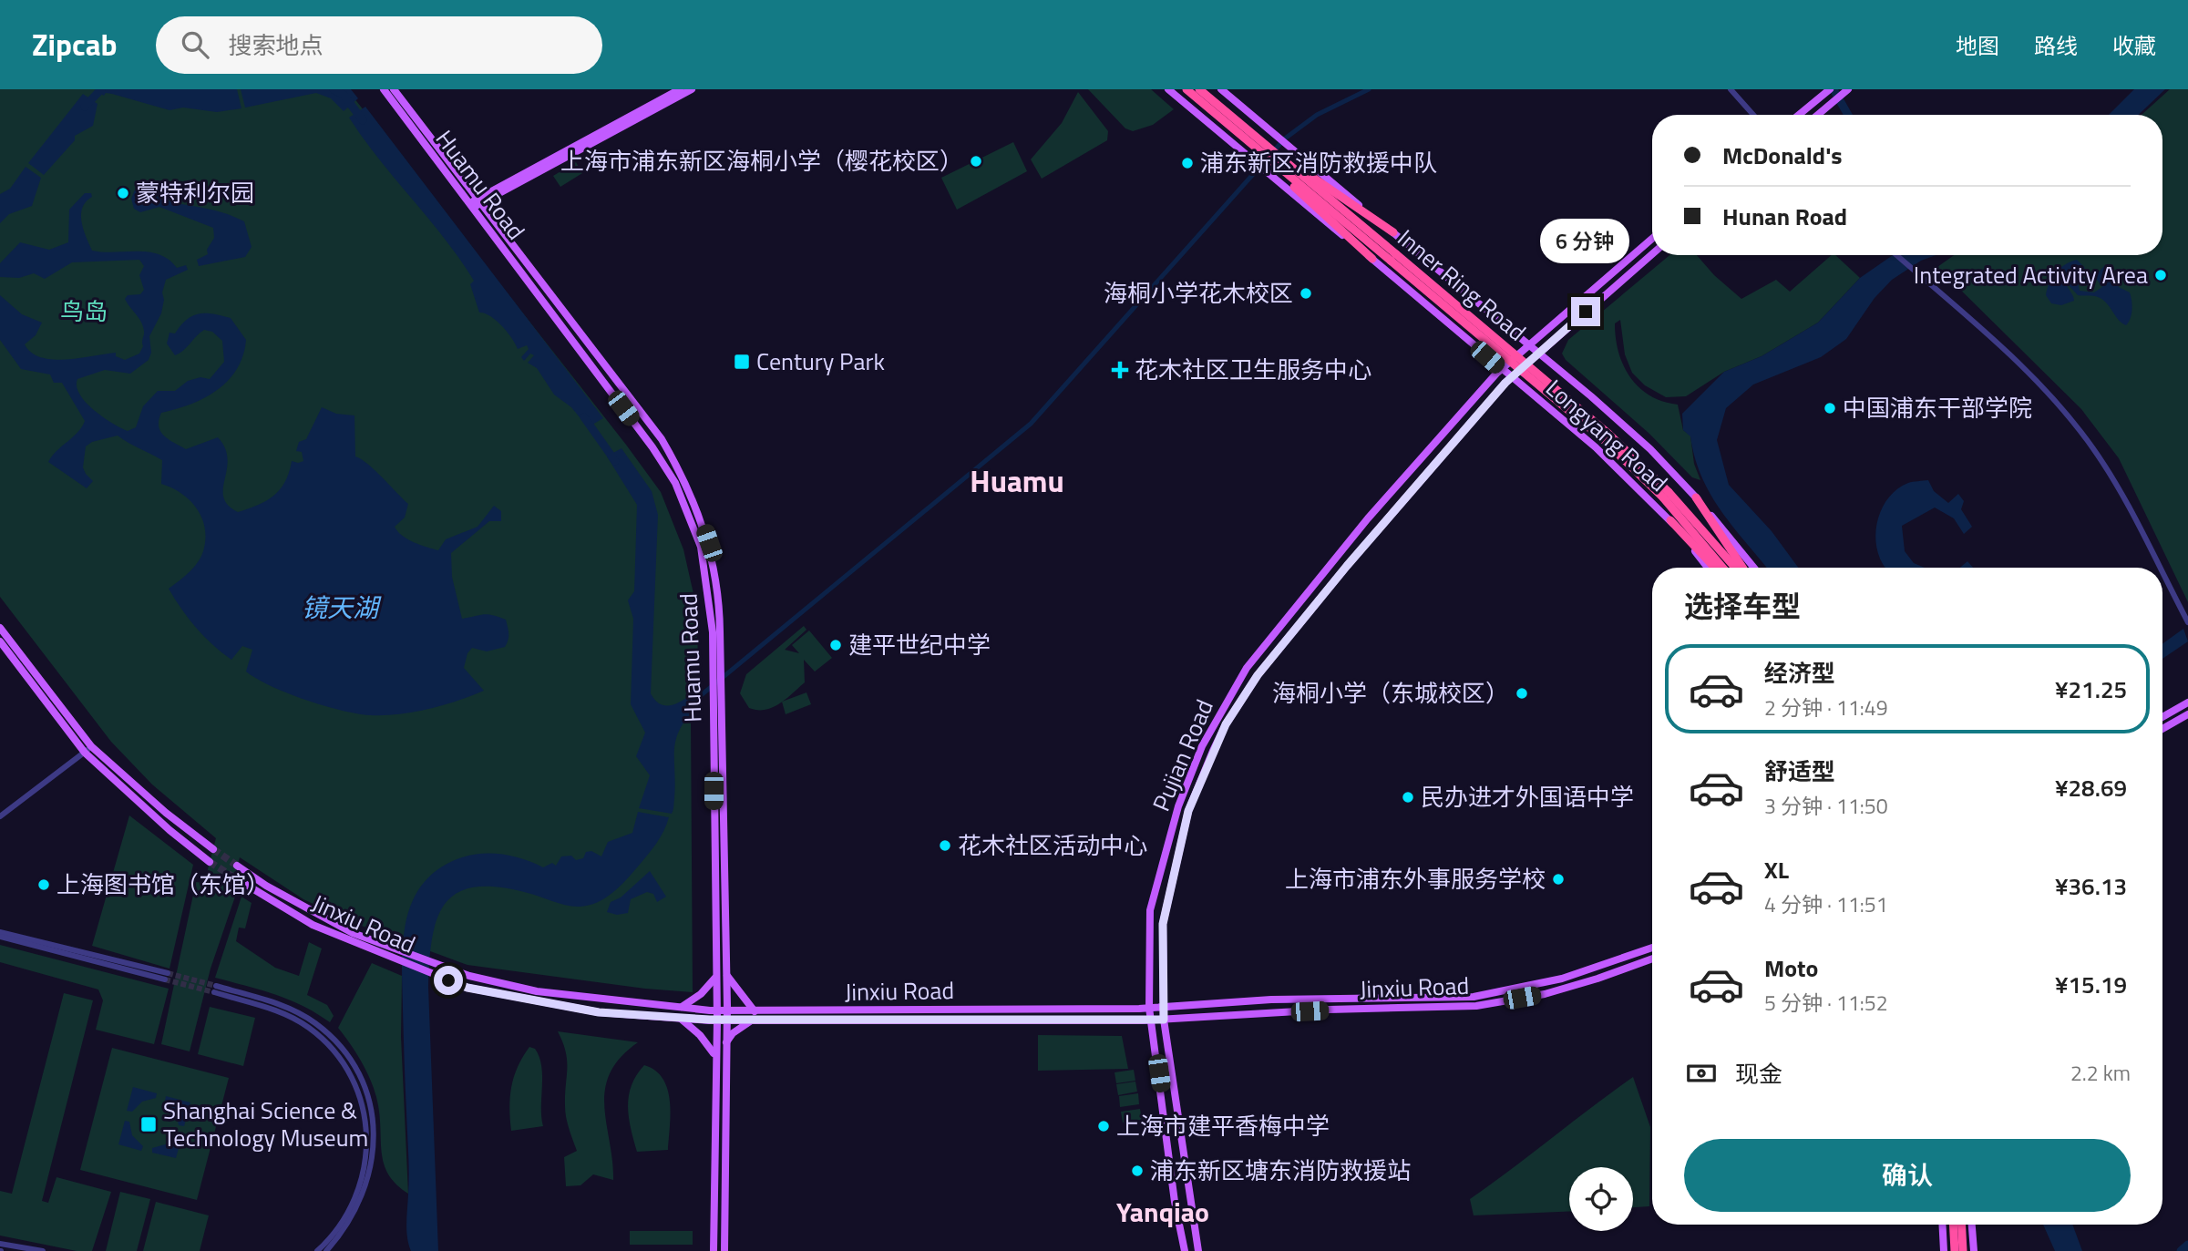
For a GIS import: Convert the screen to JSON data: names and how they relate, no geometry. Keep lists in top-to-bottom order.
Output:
{
  "streets": {
    "highway": ["Inner Ring Road"],
    "main road": [
      "Huamu Road",
      "Longyang Road",
      "Pujian Road",
      "Jinxiu Road"
    ]
  },
  "crossings": [
    ["Huamu Road", "Jinxiu Road"],
    ["Longyang Road", "Pujian Road"],
    ["Pujian Road", "Jinxiu Road"]
  ],
  "districts": ["Huamu", "Yanqiao"],
  "water": ["镜天湖"],
  "parks": ["鸟岛"],
  "places": {
    "other": [
      "上海市浦东新区海桐小学（樱花校区）",
      "浦东新区消防救援中队",
      "蒙特利尔园",
      "Integrated Activity Area",
      "海桐小学花木校区",
      "中国浦东干部学院",
      "建平世纪中学",
      "海桐小学（东城校区）",
      "民办进才外国语中学",
      "花木社区活动中心",
      "上海市浦东外事服务学校",
      "上海图书馆（东馆）",
      "上海市建平香梅中学",
      "浦东新区塘东消防救援站"
    ],
    "transit": ["Century Park", "Shanghai Science & Technology Museum"],
    "health": ["花木社区卫生服务中心"]
  },
  "page": {
    "header": "Zipcab",
    "search": "搜索地点",
    "nav": ["地图", "路线", "收藏"],
    "banner": ["McDonald's", "Hunan Road"],
    "bubble": "6 分钟",
    "heading": "选择车型",
    "list": [
      {
        "name": "经济型",
        "note": "2 分钟 · 11:49",
        "value": "¥21.25"
      },
      {
        "name": "舒适型",
        "note": "3 分钟 · 11:50",
        "value": "¥28.69"
      },
      {
        "name": "XL",
        "note": "4 分钟 · 11:51",
        "value": "¥36.13"
      },
      {
        "name": "Moto",
        "note": "5 分钟 · 11:52",
        "value": "¥15.19"
      }
    ],
    "pay": ["现金", "2.2 km"],
    "buttons": "确认"
  }
}
